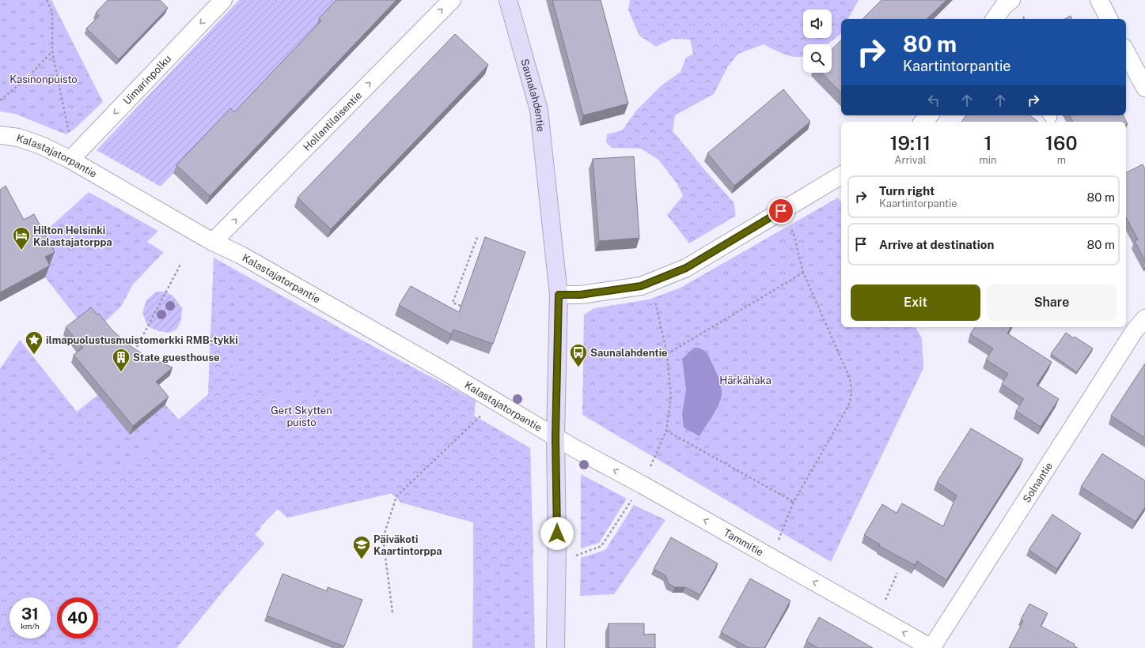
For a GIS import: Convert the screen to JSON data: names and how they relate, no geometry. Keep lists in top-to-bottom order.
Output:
{
  "streets": {
    "street": [
      "Uimarinpolku",
      "Saunalahdentie",
      "Hollantilaisentie",
      "Kalastajatorpantie",
      "Solnantie",
      "Tammitie"
    ]
  },
  "crossings": [
    ["Uimarinpolku", "Kalastajatorpantie"],
    ["Saunalahdentie", "Kalastajatorpantie"],
    ["Saunalahdentie", "Tammitie"],
    ["Hollantilaisentie", "Kalastajatorpantie"],
    ["Kalastajatorpantie", "Tammitie"],
    ["Solnantie", "Tammitie"]
  ],
  "one_way": ["Uimarinpolku", "Hollantilaisentie", "Tammitie"],
  "parks": ["Kasinonpuisto", "Härkähaka", "Gert Skytten puisto"],
  "places": {
    "hotel": ["Hilton Helsinki Kalastajatorppa"],
    "place": ["ilmapuolustusmuistomerkki RMB-tykki"],
    "bus stop": ["Saunalahdentie"],
    "building": ["State guesthouse"],
    "school or university": ["Päiväkoti Kaartintorppa"]
  },
  "page": {
    "turn": ["80 m", "Kaartintorpantie"],
    "eta": [
      "19:11",
      "Arrival",
      "1",
      "min",
      "160",
      "m"
    ],
    "list": [
      {
        "name": "Turn right",
        "note": "Kaartintorpantie",
        "value": "80 m"
      },
      {
        "name": "Arrive at destination",
        "value": "80 m"
      }
    ],
    "buttons": ["Exit", "Share"],
    "speed": "31 km/h",
    "limit": "40"
  }
}
